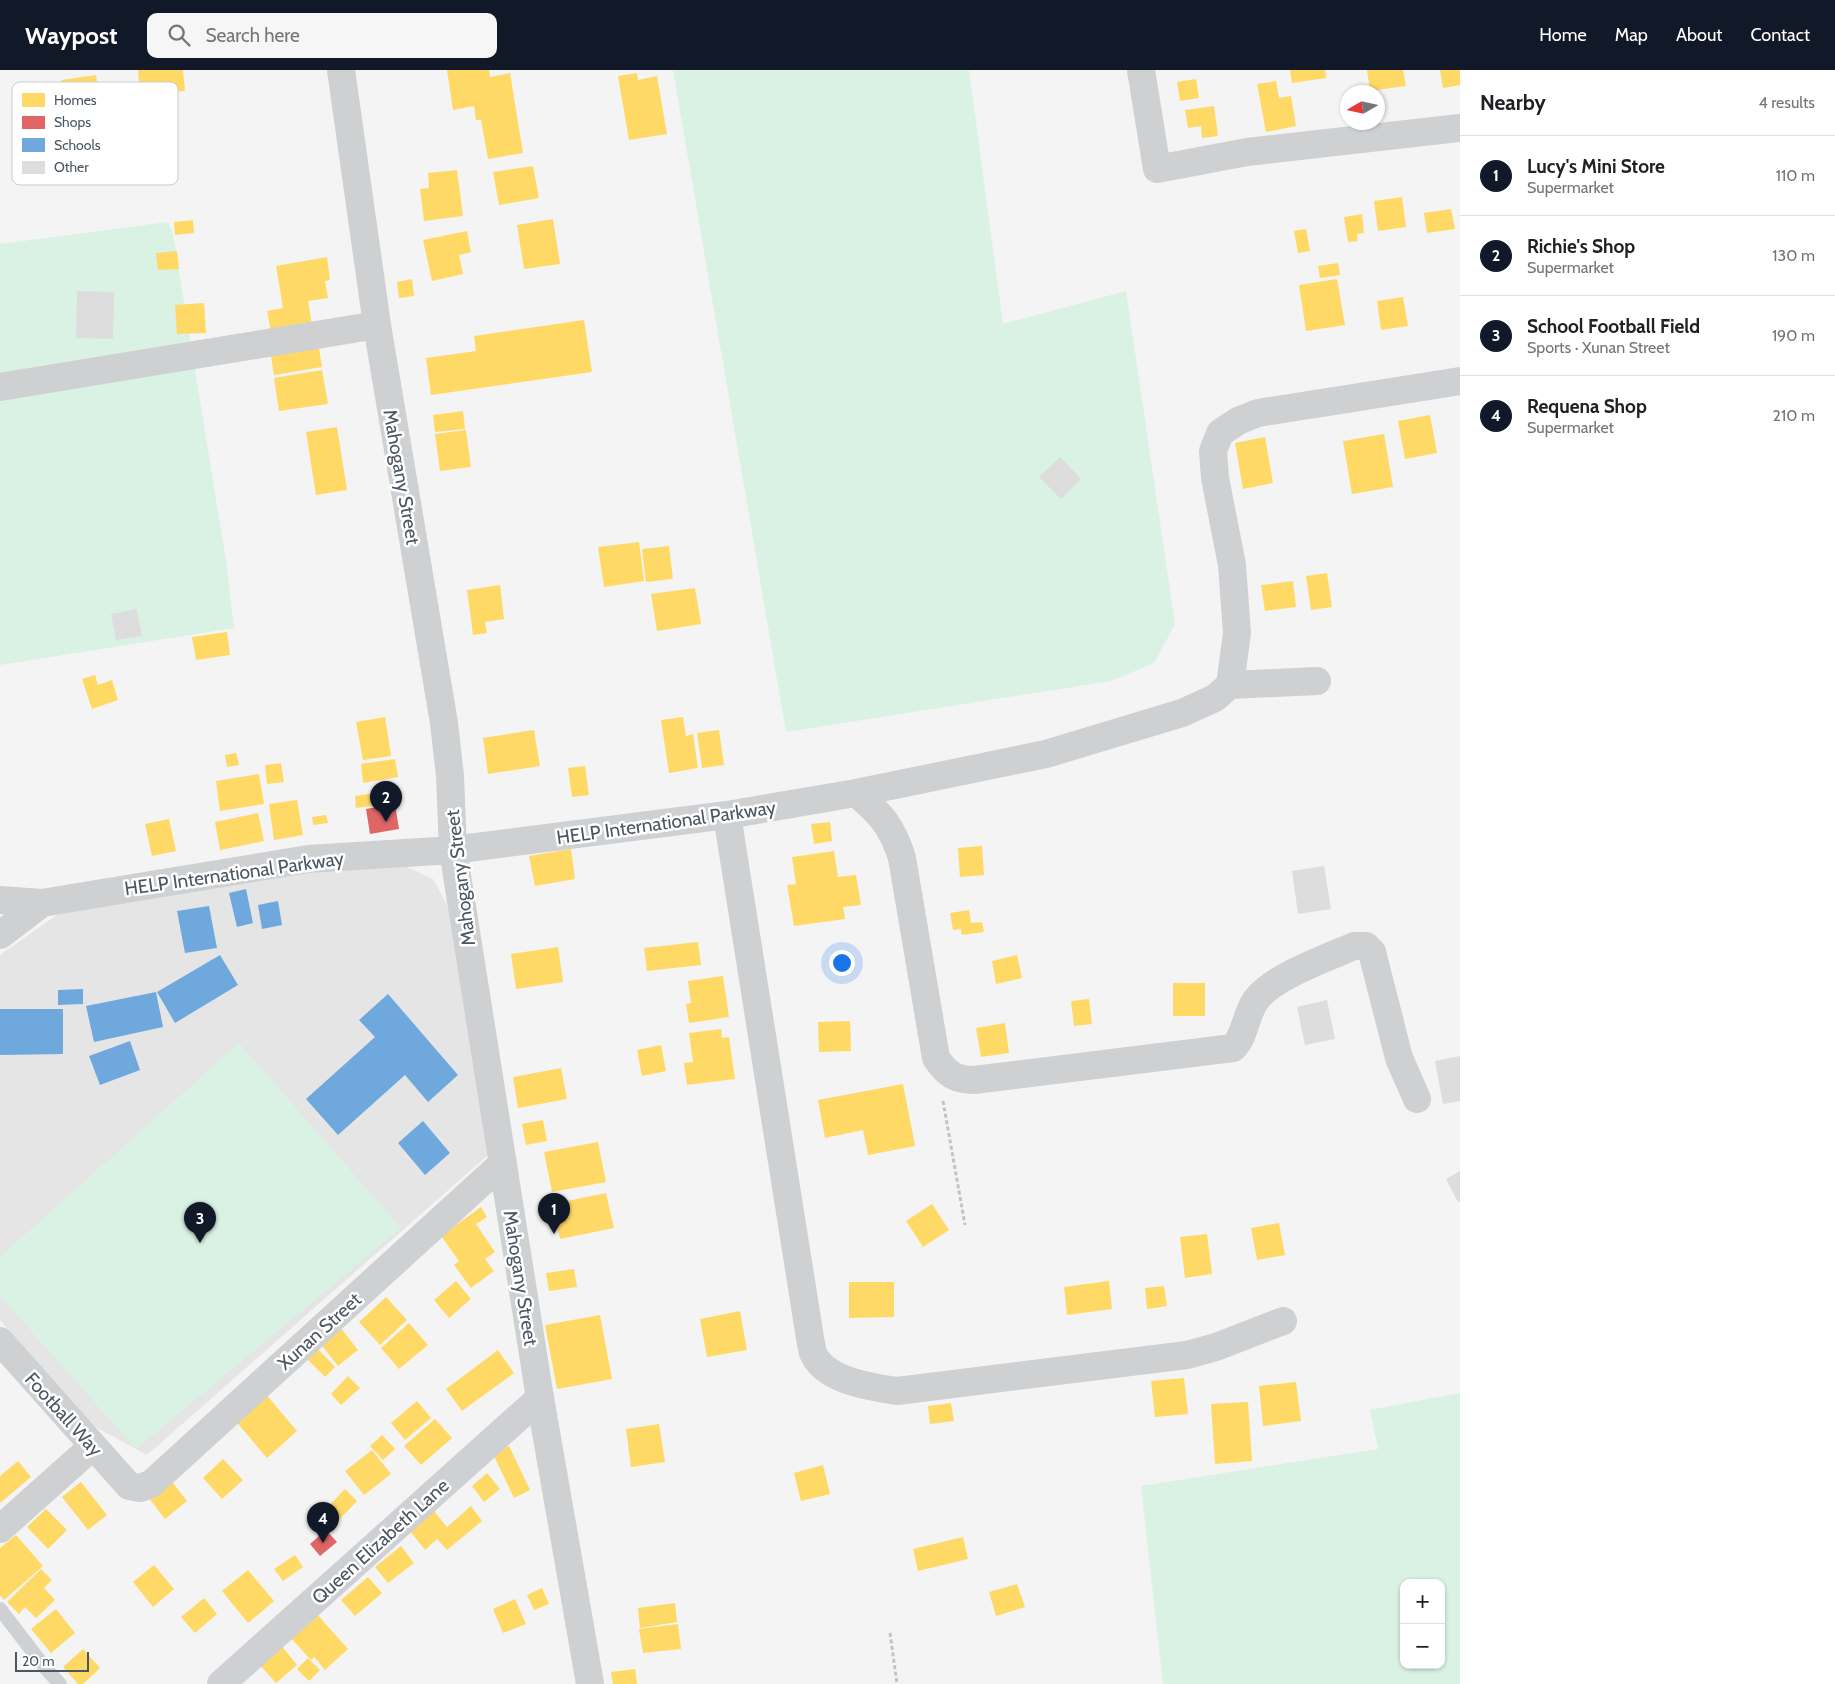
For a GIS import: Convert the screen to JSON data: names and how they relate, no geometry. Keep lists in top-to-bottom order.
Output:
{
  "streets": {
    "street": [
      "Mahogany Street",
      "HELP International Parkway",
      "Xunan Street",
      "Football Way",
      "Queen Elizabeth Lane"
    ]
  },
  "crossings": [
    ["Mahogany Street", "HELP International Parkway"],
    ["Mahogany Street", "Xunan Street"],
    ["Mahogany Street", "Queen Elizabeth Lane"],
    ["Xunan Street", "Football Way"]
  ],
  "legend": [
    "Homes",
    "Shops",
    "Schools",
    "Other"
  ],
  "scale_bar": "20 m",
  "north": "left",
  "page": {
    "header": "Waypost",
    "search": "Search here",
    "nav": [
      "Home",
      "Map",
      "About",
      "Contact"
    ],
    "heading": ["Nearby", "4 results"],
    "list": [
      {
        "mark": "1",
        "name": "Lucy's Mini Store",
        "note": "Supermarket",
        "value": "110 m"
      },
      {
        "mark": "2",
        "name": "Richie's Shop",
        "note": "Supermarket",
        "value": "130 m"
      },
      {
        "mark": "3",
        "name": "School Football Field",
        "note": "Sports · Xunan Street",
        "value": "190 m"
      },
      {
        "mark": "4",
        "name": "Requena Shop",
        "note": "Supermarket",
        "value": "210 m"
      }
    ],
    "pins": [
      "2",
      "1",
      "3",
      "4"
    ],
    "map_buttons": ["+", "−"],
    "scale": "20 m"
  }
}
